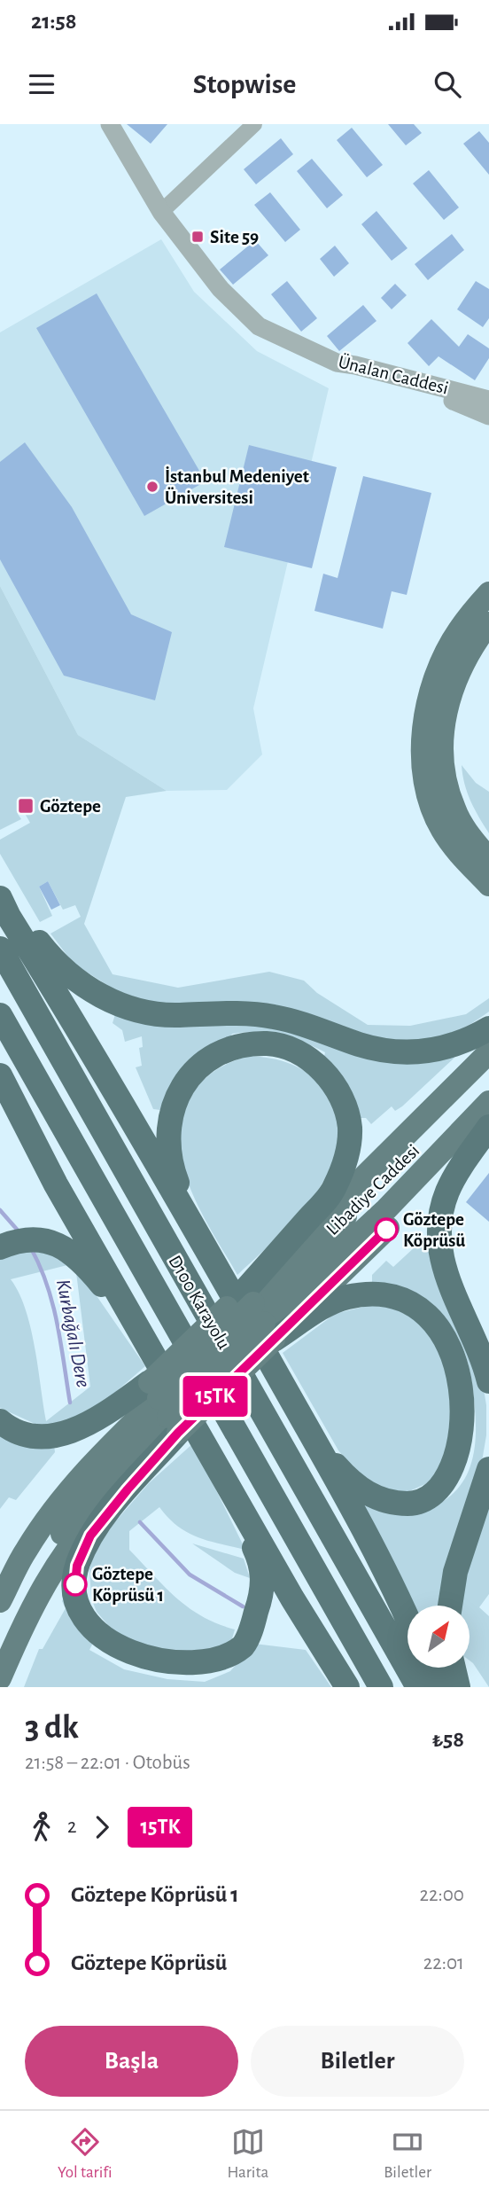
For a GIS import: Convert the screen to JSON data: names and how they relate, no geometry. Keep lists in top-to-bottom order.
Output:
{
  "streets": {
    "highway": ["D100 Karayolu"],
    "main road": ["Libadiye Caddesi"],
    "street": ["Ünalan Caddesi"]
  },
  "water": ["Kurbağalı Dere"],
  "places": {
    "transit": ["Site 59", "Göztepe"],
    "other": ["İstanbul Medeniyet Üniversitesi", "Göztepe Köprüsü", "Göztepe Köprüsü 1"]
  },
  "lines": ["bus line 15TK"],
  "north": "top right",
  "page": {
    "status": "21:58",
    "header": "Stopwise",
    "on_map": "15TK",
    "heading": ["3 dk", "21:58 – 22:01 · Otobüs", "₺58"],
    "legs": ["2", "15TK"],
    "list": [
      {
        "name": "Göztepe Köprüsü 1",
        "value": "22:00"
      },
      {
        "name": "Göztepe Köprüsü",
        "value": "22:01"
      }
    ],
    "buttons": ["Başla", "Biletler"],
    "tabs": ["Yol tarifi", "Harita", "Biletler"]
  }
}
